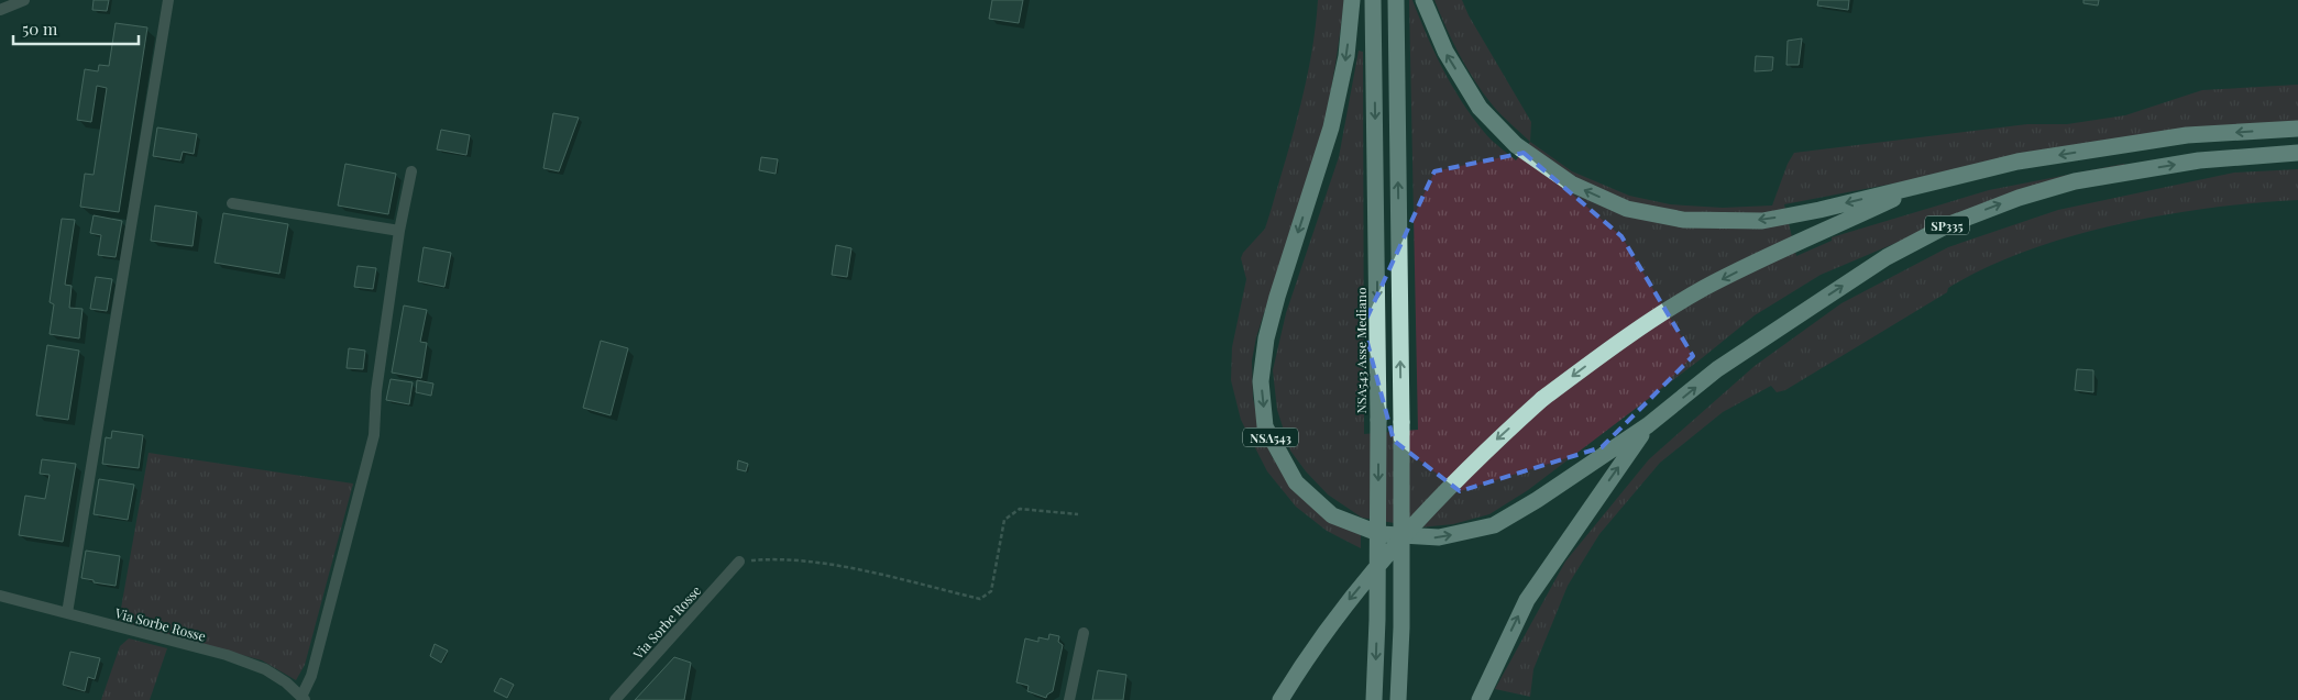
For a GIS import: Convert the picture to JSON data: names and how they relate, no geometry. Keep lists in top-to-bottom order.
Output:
{
  "streets": {
    "highway": ["SP335", "NSA543 Asse Mediano", "NSA543"],
    "street": ["Via Sorbe Rosse"]
  },
  "crossings": [
    ["SP335", "NSA543"]
  ],
  "scale_bar": "50 m"
}
